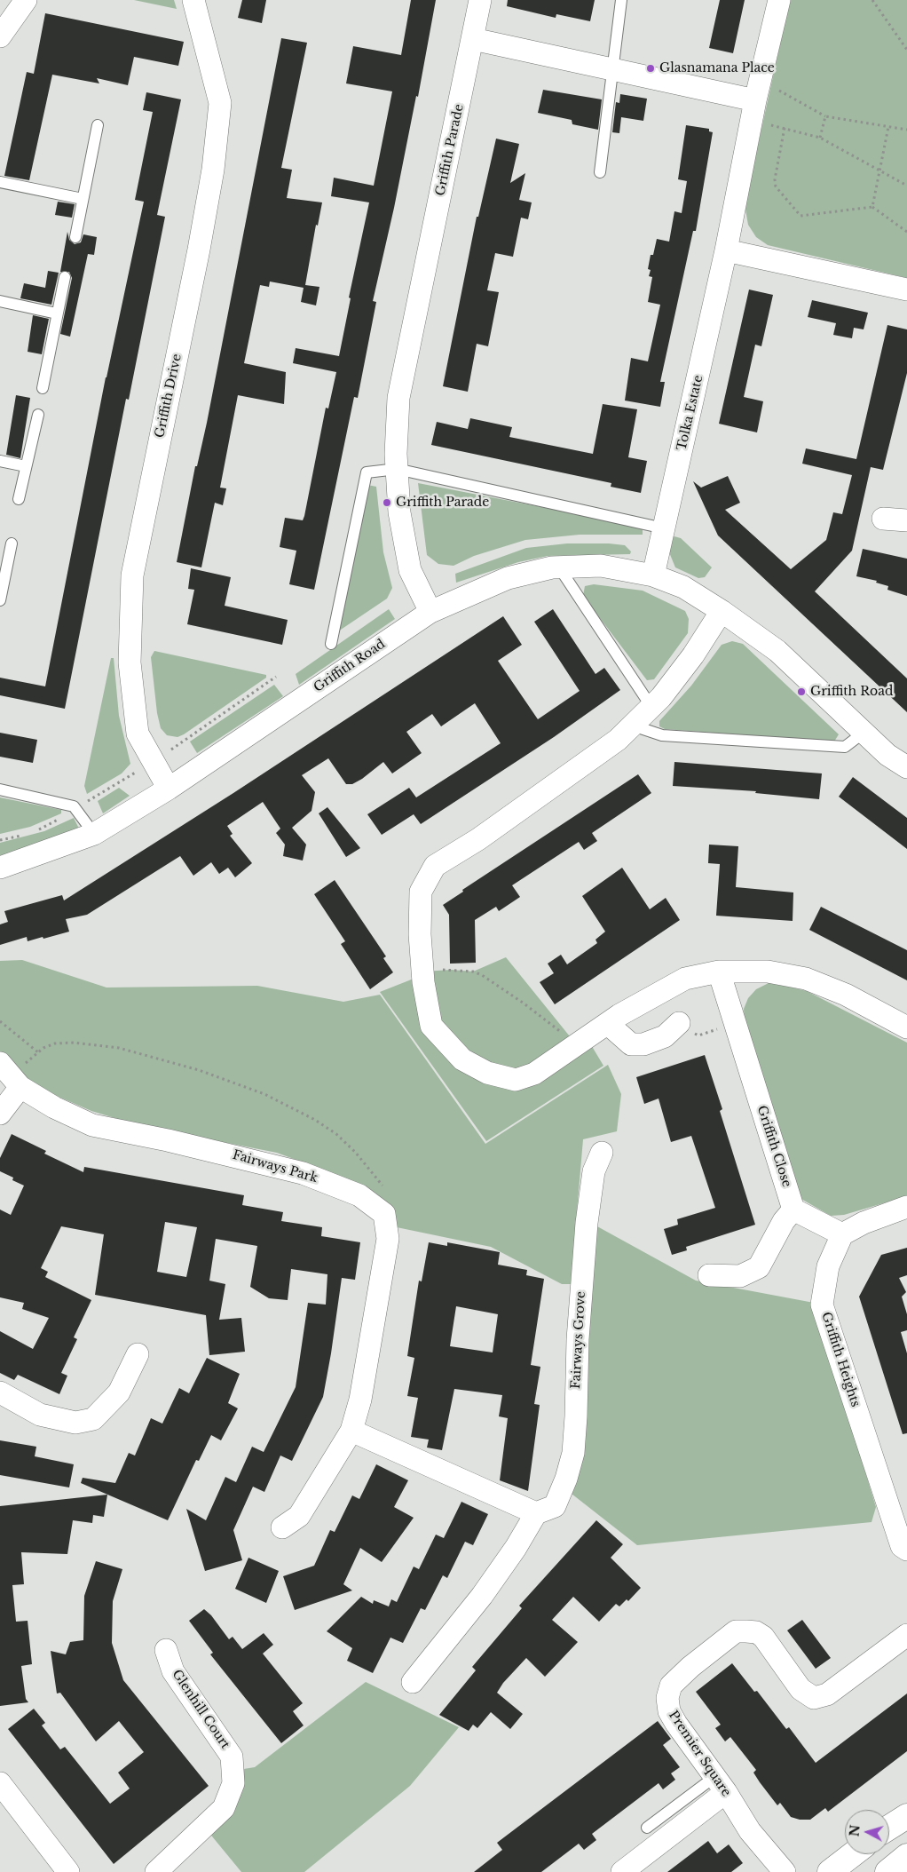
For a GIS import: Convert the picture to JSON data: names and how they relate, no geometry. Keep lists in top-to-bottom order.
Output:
{
  "streets": {
    "street": [
      "Griffith Parade",
      "Griffith Drive",
      "Tolka Estate",
      "Griffith Road",
      "Griffith Close",
      "Fairways Park",
      "Fairways Grove",
      "Griffith Heights",
      "Glenhill Court",
      "Premier Square"
    ]
  },
  "crossings": [
    ["Griffith Parade", "Griffith Road"],
    ["Griffith Drive", "Griffith Road"],
    ["Tolka Estate", "Griffith Road"]
  ],
  "places": ["Glasnamana Place", "Griffith Parade", "Griffith Road"],
  "north": "left"
}
